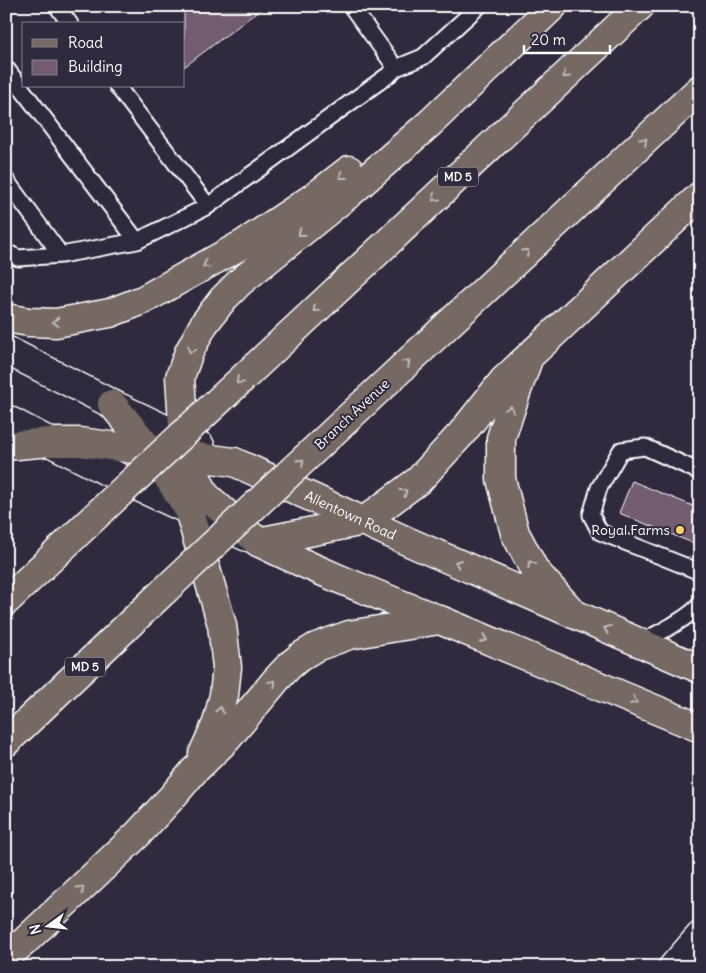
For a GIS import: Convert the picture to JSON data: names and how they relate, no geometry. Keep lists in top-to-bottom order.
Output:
{
  "streets": {
    "main road": ["MD 5", "Branch Avenue", "Allentown Road"]
  },
  "places": ["Royal Farms"],
  "legend": ["Road", "Building"],
  "scale_bar": "20 m",
  "north": "left"
}
